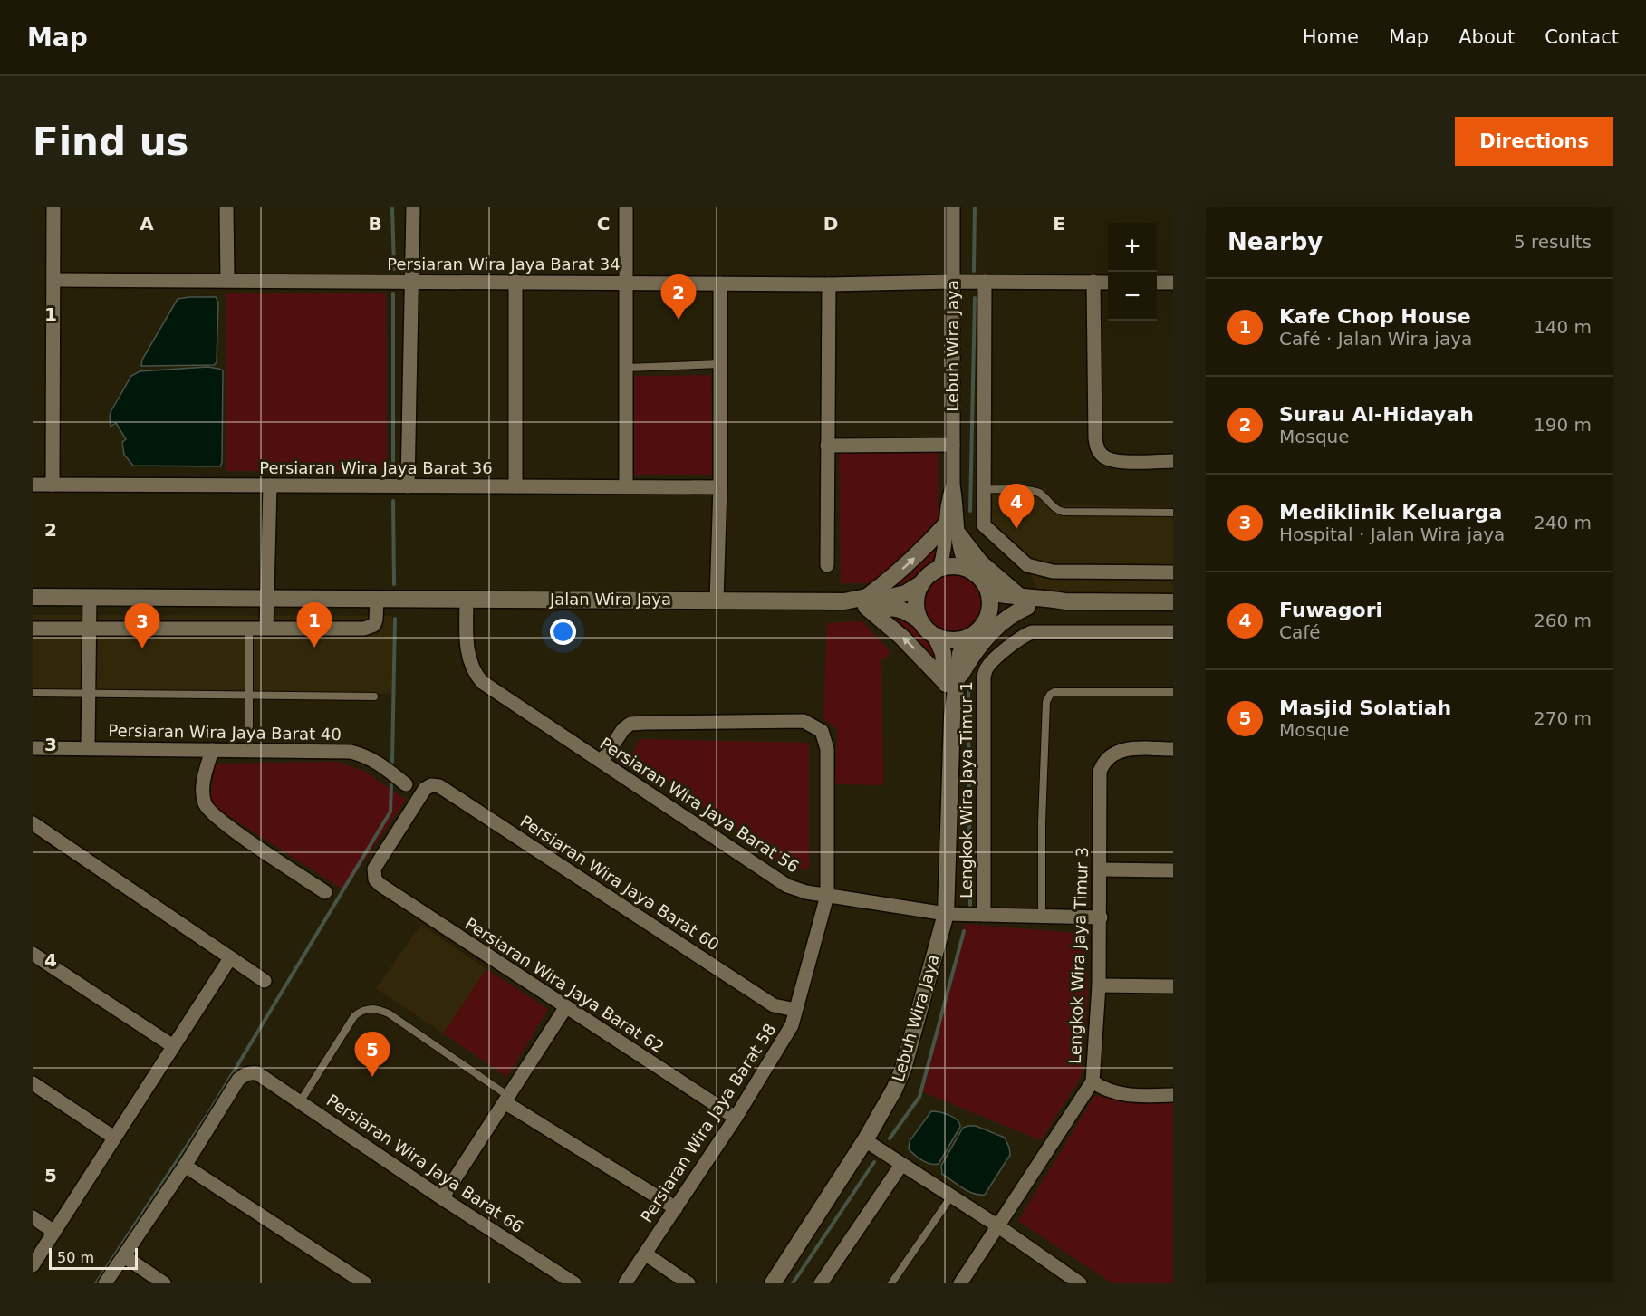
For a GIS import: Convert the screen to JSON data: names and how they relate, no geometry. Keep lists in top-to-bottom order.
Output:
{
  "streets": {
    "street": [
      "Persiaran Wira Jaya Barat 34",
      "Lebuh Wira Jaya",
      "Persiaran Wira Jaya Barat 36",
      "Jalan Wira Jaya",
      "Persiaran Wira Jaya Barat 40",
      "Lengkok Wira Jaya Timur 1",
      "Persiaran Wira Jaya Barat 56",
      "Persiaran Wira Jaya Barat 60",
      "Lengkok Wira Jaya Timur 3",
      "Persiaran Wira Jaya Barat 62",
      "Persiaran Wira Jaya Barat 58",
      "Persiaran Wira Jaya Barat 66"
    ]
  },
  "crossings": [
    ["Persiaran Wira Jaya Barat 34", "Lebuh Wira Jaya"],
    ["Lebuh Wira Jaya", "Jalan Wira Jaya"],
    ["Lebuh Wira Jaya", "Persiaran Wira Jaya Barat 56"],
    ["Jalan Wira Jaya", "Persiaran Wira Jaya Barat 56"],
    ["Lengkok Wira Jaya Timur 1", "Persiaran Wira Jaya Barat 56"],
    ["Persiaran Wira Jaya Barat 56", "Lengkok Wira Jaya Timur 3"],
    ["Persiaran Wira Jaya Barat 56", "Persiaran Wira Jaya Barat 58"],
    ["Persiaran Wira Jaya Barat 60", "Persiaran Wira Jaya Barat 62"],
    ["Persiaran Wira Jaya Barat 60", "Persiaran Wira Jaya Barat 58"],
    ["Persiaran Wira Jaya Barat 62", "Persiaran Wira Jaya Barat 58"]
  ],
  "scale_bar": "50 m",
  "page": {
    "header": "Map",
    "nav": [
      "Home",
      "Map",
      "About",
      "Contact"
    ],
    "buttons": "Directions",
    "title": "Find us",
    "heading": ["Nearby", "5 results"],
    "map_buttons": ["+", "−"],
    "pins": [
      "2",
      "4",
      "1",
      "3",
      "5"
    ],
    "list": [
      {
        "mark": "1",
        "name": "Kafe Chop House",
        "note": "Café · Jalan Wira jaya",
        "value": "140 m"
      },
      {
        "mark": "2",
        "name": "Surau Al-Hidayah",
        "note": "Mosque",
        "value": "190 m"
      },
      {
        "mark": "3",
        "name": "Mediklinik Keluarga",
        "note": "Hospital · Jalan Wira jaya",
        "value": "240 m"
      },
      {
        "mark": "4",
        "name": "Fuwagori",
        "note": "Café",
        "value": "260 m"
      },
      {
        "mark": "5",
        "name": "Masjid Solatiah",
        "note": "Mosque",
        "value": "270 m"
      }
    ],
    "scale": "50 m"
  },
  "grid": {
    "columns": [
      "A",
      "B",
      "C",
      "D",
      "E"
    ],
    "rows": [
      "1",
      "2",
      "3",
      "4",
      "5"
    ]
  }
}
